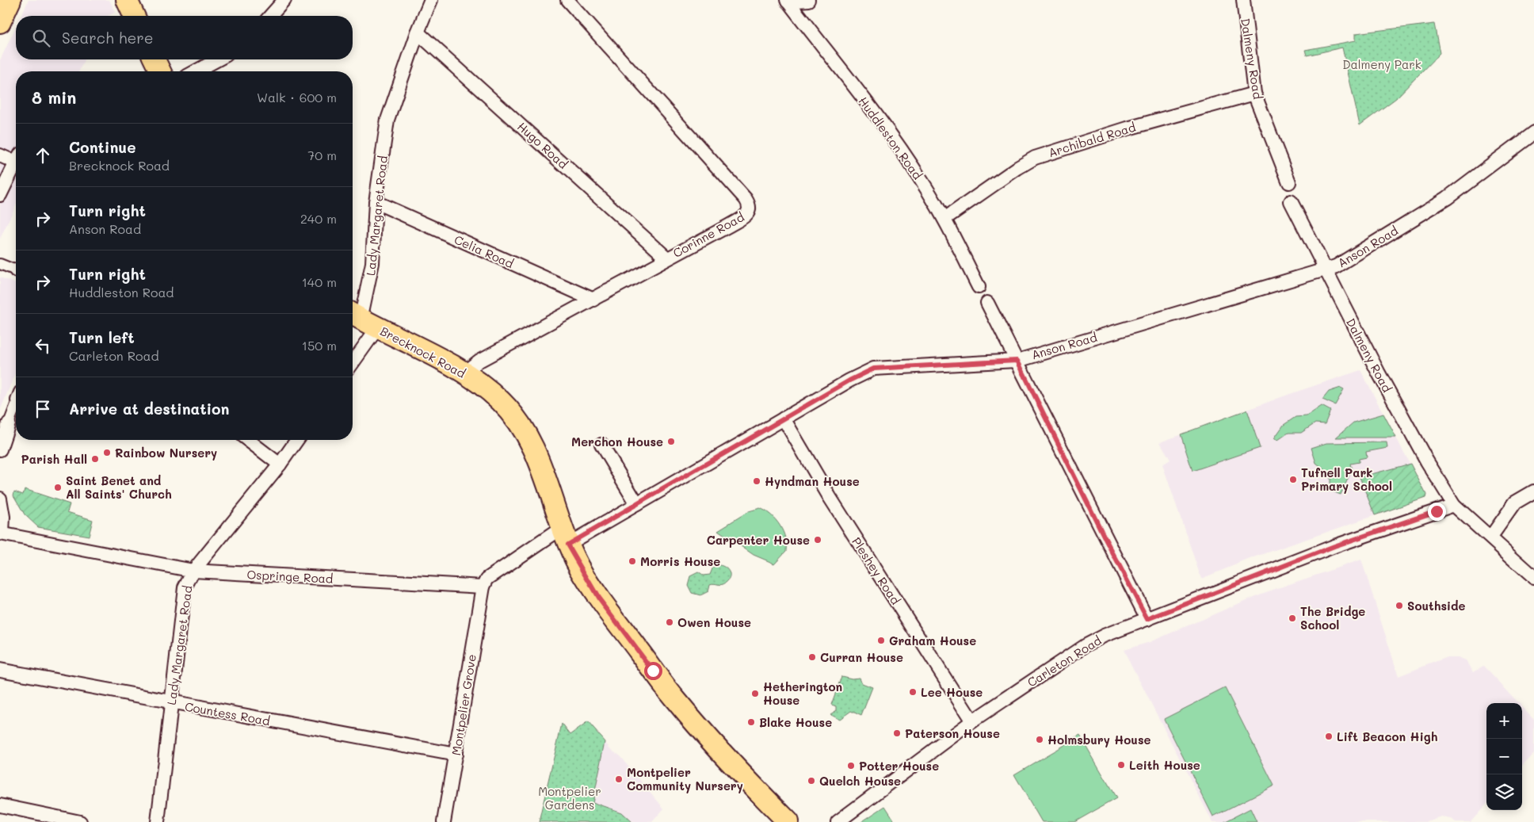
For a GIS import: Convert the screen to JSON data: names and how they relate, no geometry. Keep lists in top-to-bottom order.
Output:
{
  "streets": {
    "main road": ["Brecknock Road"],
    "street": [
      "Dalmeny Road",
      "Huddleston Road",
      "Archibald Road",
      "Hugo Road",
      "Lady Margaret Road",
      "Corinne Road",
      "Anson Road",
      "Celia Road",
      "Pleshey Road",
      "Ospringe Road",
      "Carleton Road",
      "Montpelier Grove",
      "Countess Road"
    ]
  },
  "crossings": [
    ["Dalmeny Road", "Archibald Road"],
    ["Dalmeny Road", "Anson Road"],
    ["Dalmeny Road", "Carleton Road"],
    ["Huddleston Road", "Archibald Road"],
    ["Hugo Road", "Lady Margaret Road"],
    ["Hugo Road", "Corinne Road"],
    ["Lady Margaret Road", "Celia Road"],
    ["Lady Margaret Road", "Brecknock Road"],
    ["Lady Margaret Road", "Ospringe Road"],
    ["Lady Margaret Road", "Countess Road"],
    ["Corinne Road", "Celia Road"],
    ["Corinne Road", "Brecknock Road"],
    ["Anson Road", "Brecknock Road"],
    ["Anson Road", "Pleshey Road"],
    ["Pleshey Road", "Carleton Road"],
    ["Ospringe Road", "Montpelier Grove"],
    ["Montpelier Grove", "Countess Road"]
  ],
  "parks": ["Dalmeny Park", "Montpelier Gardens"],
  "places": [
    "Merchon House",
    "Rainbow Nursery",
    "Parish Hall",
    "Tufnell Park Primary School",
    "Hyndman House",
    "Saint Benet and All Saints' Church",
    "Carpenter House",
    "Morris House",
    "Southside",
    "The Bridge School",
    "Owen House",
    "Graham House",
    "Curran House",
    "Lee House",
    "Hetherington House",
    "Blake House",
    "Paterson House",
    "Lift Beacon High",
    "Holmsbury House",
    "Leith House",
    "Potter House",
    "Montpelier Community Nursery",
    "Quelch House"
  ],
  "page": {
    "search": "Search here",
    "heading": ["8 min", "Walk · 600 m"],
    "list": [
      ["Continue", "Brecknock Road", "70 m"],
      ["Turn right", "Anson Road", "240 m"],
      ["Turn right", "Huddleston Road", "140 m"],
      ["Turn left", "Carleton Road", "150 m"],
      "Arrive at destination"
    ],
    "map_buttons": ["+", "−"]
  }
}
